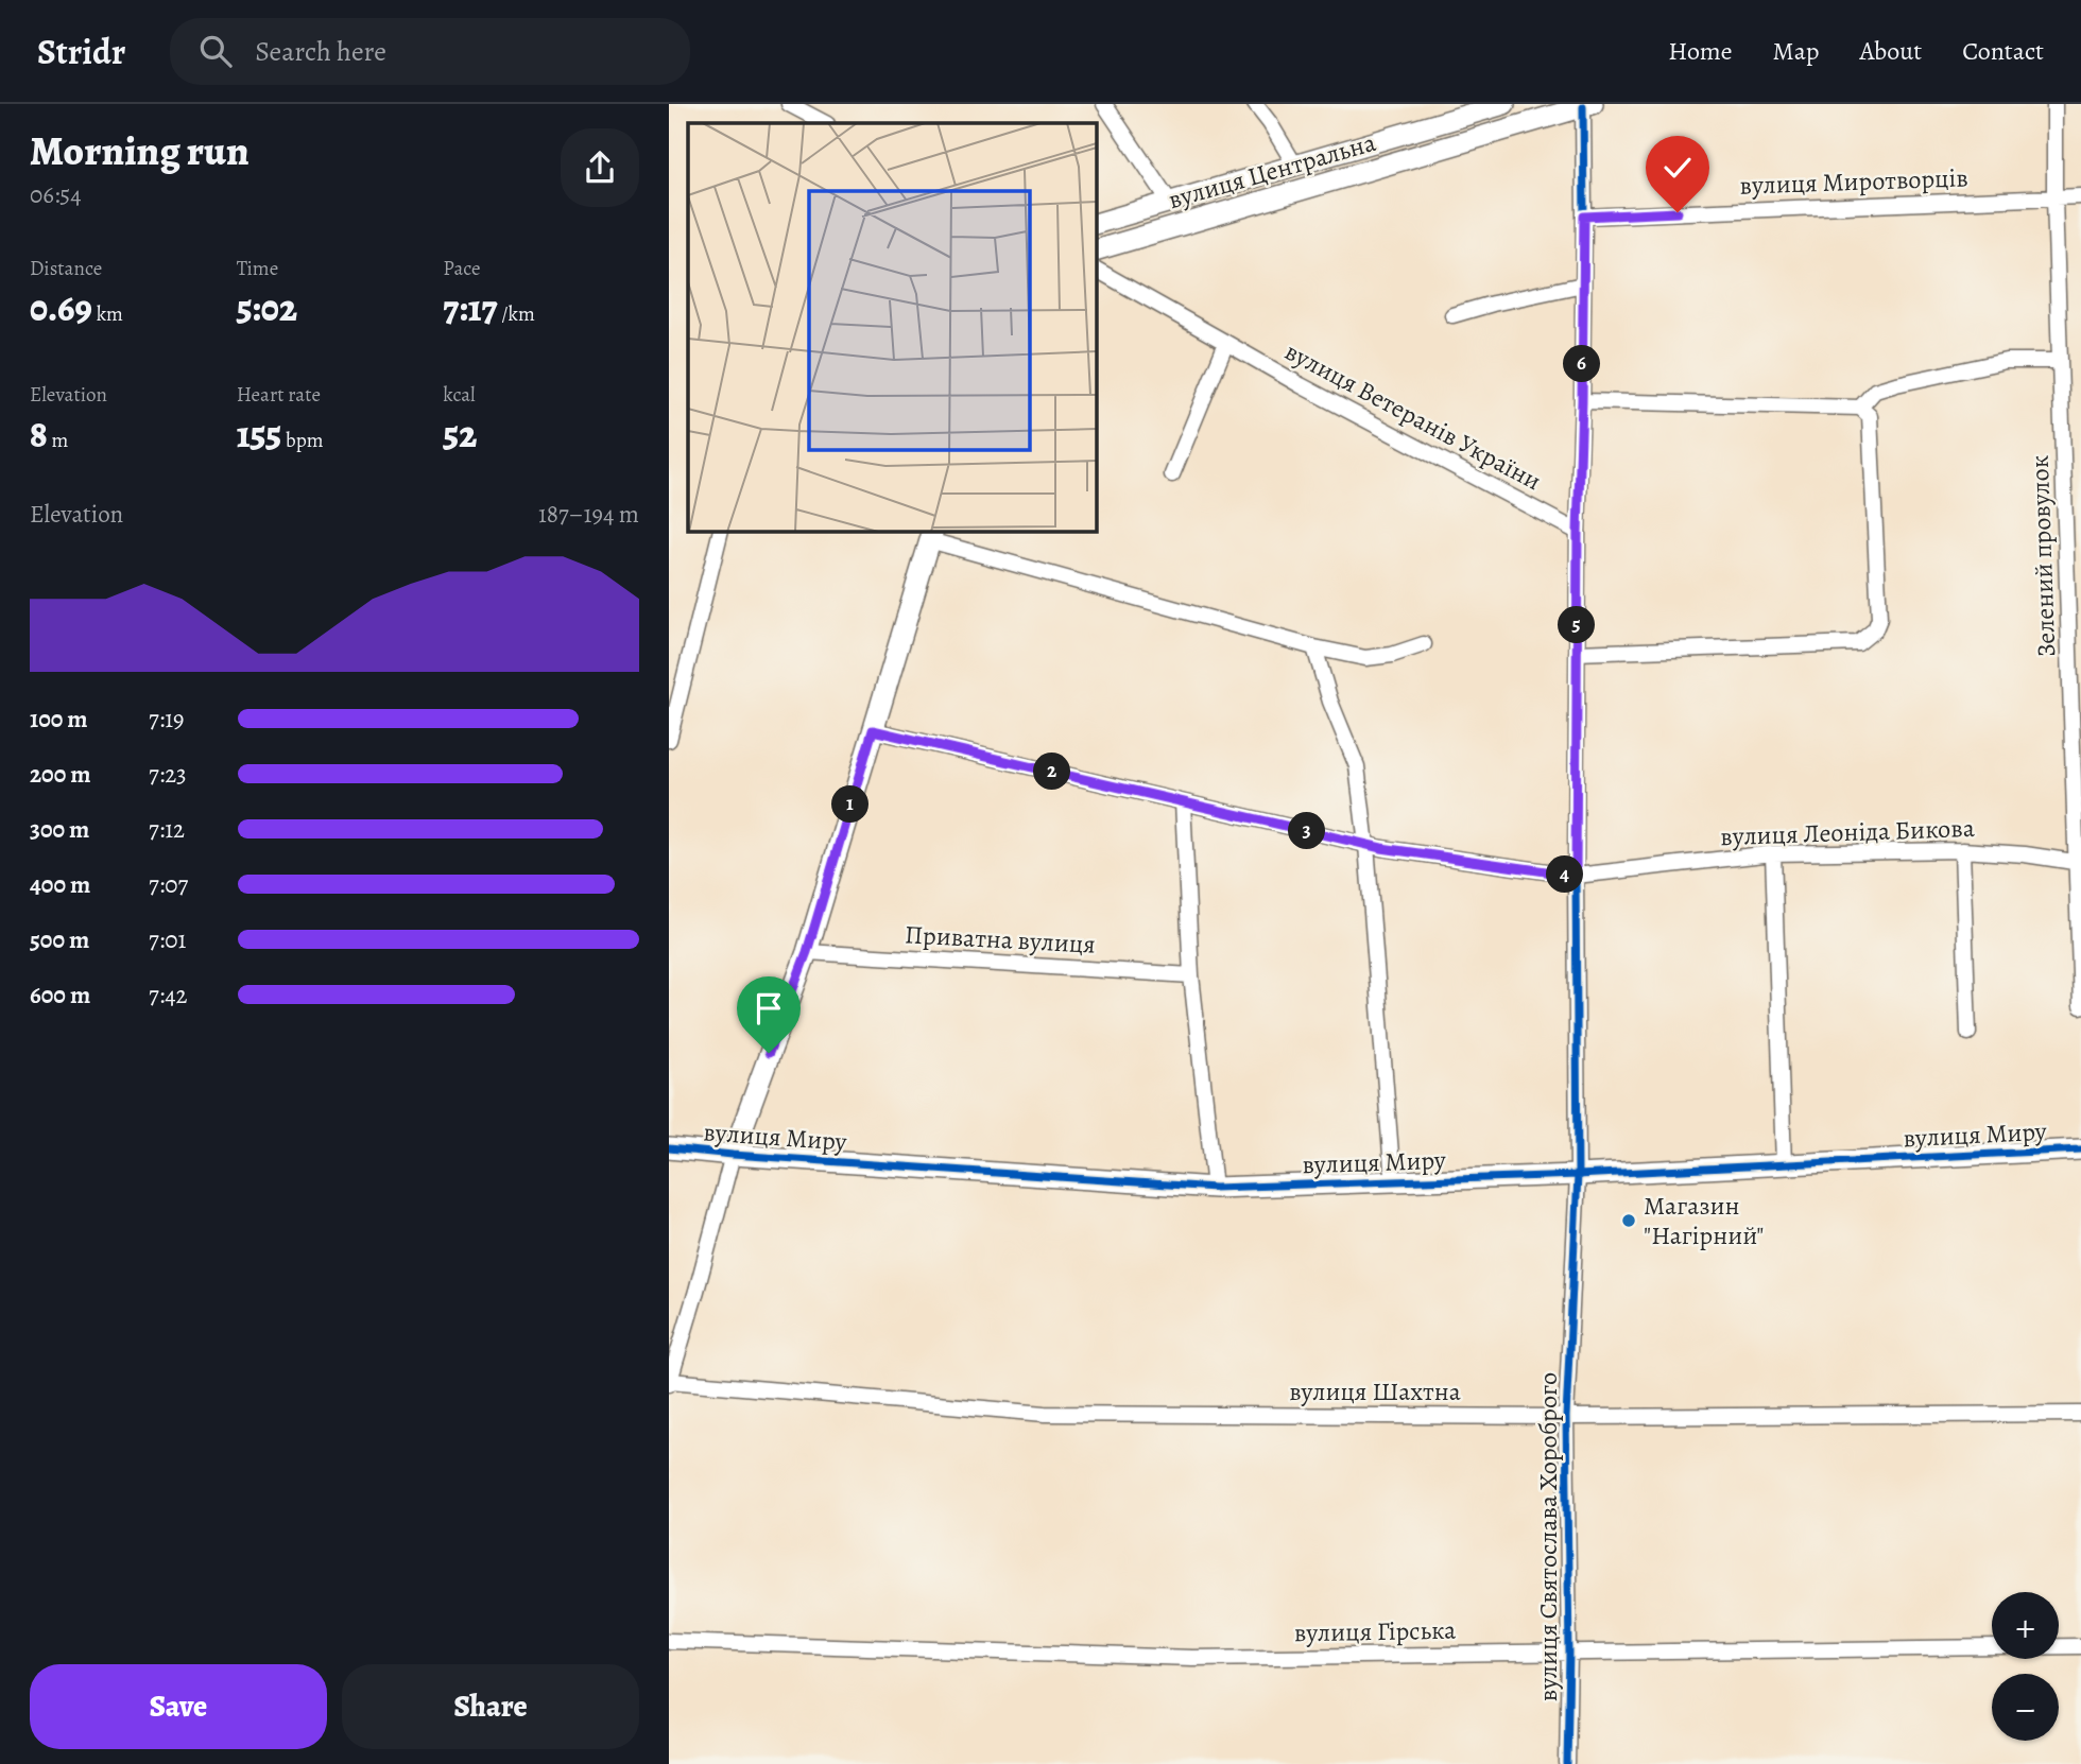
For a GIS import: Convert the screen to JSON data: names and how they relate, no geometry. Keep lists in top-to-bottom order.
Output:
{
  "streets": {
    "street": [
      "вулиця Центральна",
      "вулиця Миротворців",
      "вулиця Ветеранів України",
      "Зелений провулок",
      "вулиця Леоніда Бикова",
      "Приватна вулиця",
      "вулиця Миру",
      "вулиця Шахтна",
      "вулиця Святослава Хороброго",
      "вулиця Гірська"
    ]
  },
  "crossings": [
    ["вулиця Центральна", "вулиця Святослава Хороброго"],
    ["вулиця Миротворців", "Зелений провулок"],
    ["вулиця Миротворців", "вулиця Святослава Хороброго"],
    ["вулиця Ветеранів України", "вулиця Святослава Хороброго"],
    ["Зелений провулок", "вулиця Леоніда Бикова"],
    ["вулиця Леоніда Бикова", "вулиця Святослава Хороброго"],
    ["вулиця Миру", "вулиця Святослава Хороброго"],
    ["вулиця Шахтна", "вулиця Святослава Хороброго"],
    ["вулиця Святослава Хороброго", "вулиця Гірська"]
  ],
  "places": ["Магазин \"Нагірний\""],
  "page": {
    "header": "Stridr",
    "search": "Search here",
    "nav": [
      "Home",
      "Map",
      "About",
      "Contact"
    ],
    "heading": ["Morning run", "06:54"],
    "stats": [
      ["Distance", "0.69 km"],
      ["Time", "5:02"],
      ["Pace", "7:17 /km"],
      ["Elevation", "8 m"],
      ["Heart rate", "155 bpm"],
      ["kcal", "52"]
    ],
    "pins": [
      "6",
      "5",
      "2",
      "1",
      "3",
      "4"
    ],
    "chart": ["Elevation", "187–194 m"],
    "list": [
      {
        "name": "100 m",
        "note": "7:19"
      },
      {
        "name": "200 m",
        "note": "7:23"
      },
      {
        "name": "300 m",
        "note": "7:12"
      },
      {
        "name": "400 m",
        "note": "7:07"
      },
      {
        "name": "500 m",
        "note": "7:01"
      },
      {
        "name": "600 m",
        "note": "7:42"
      }
    ],
    "map_buttons": ["+", "−"],
    "buttons": ["Save", "Share"]
  }
}
